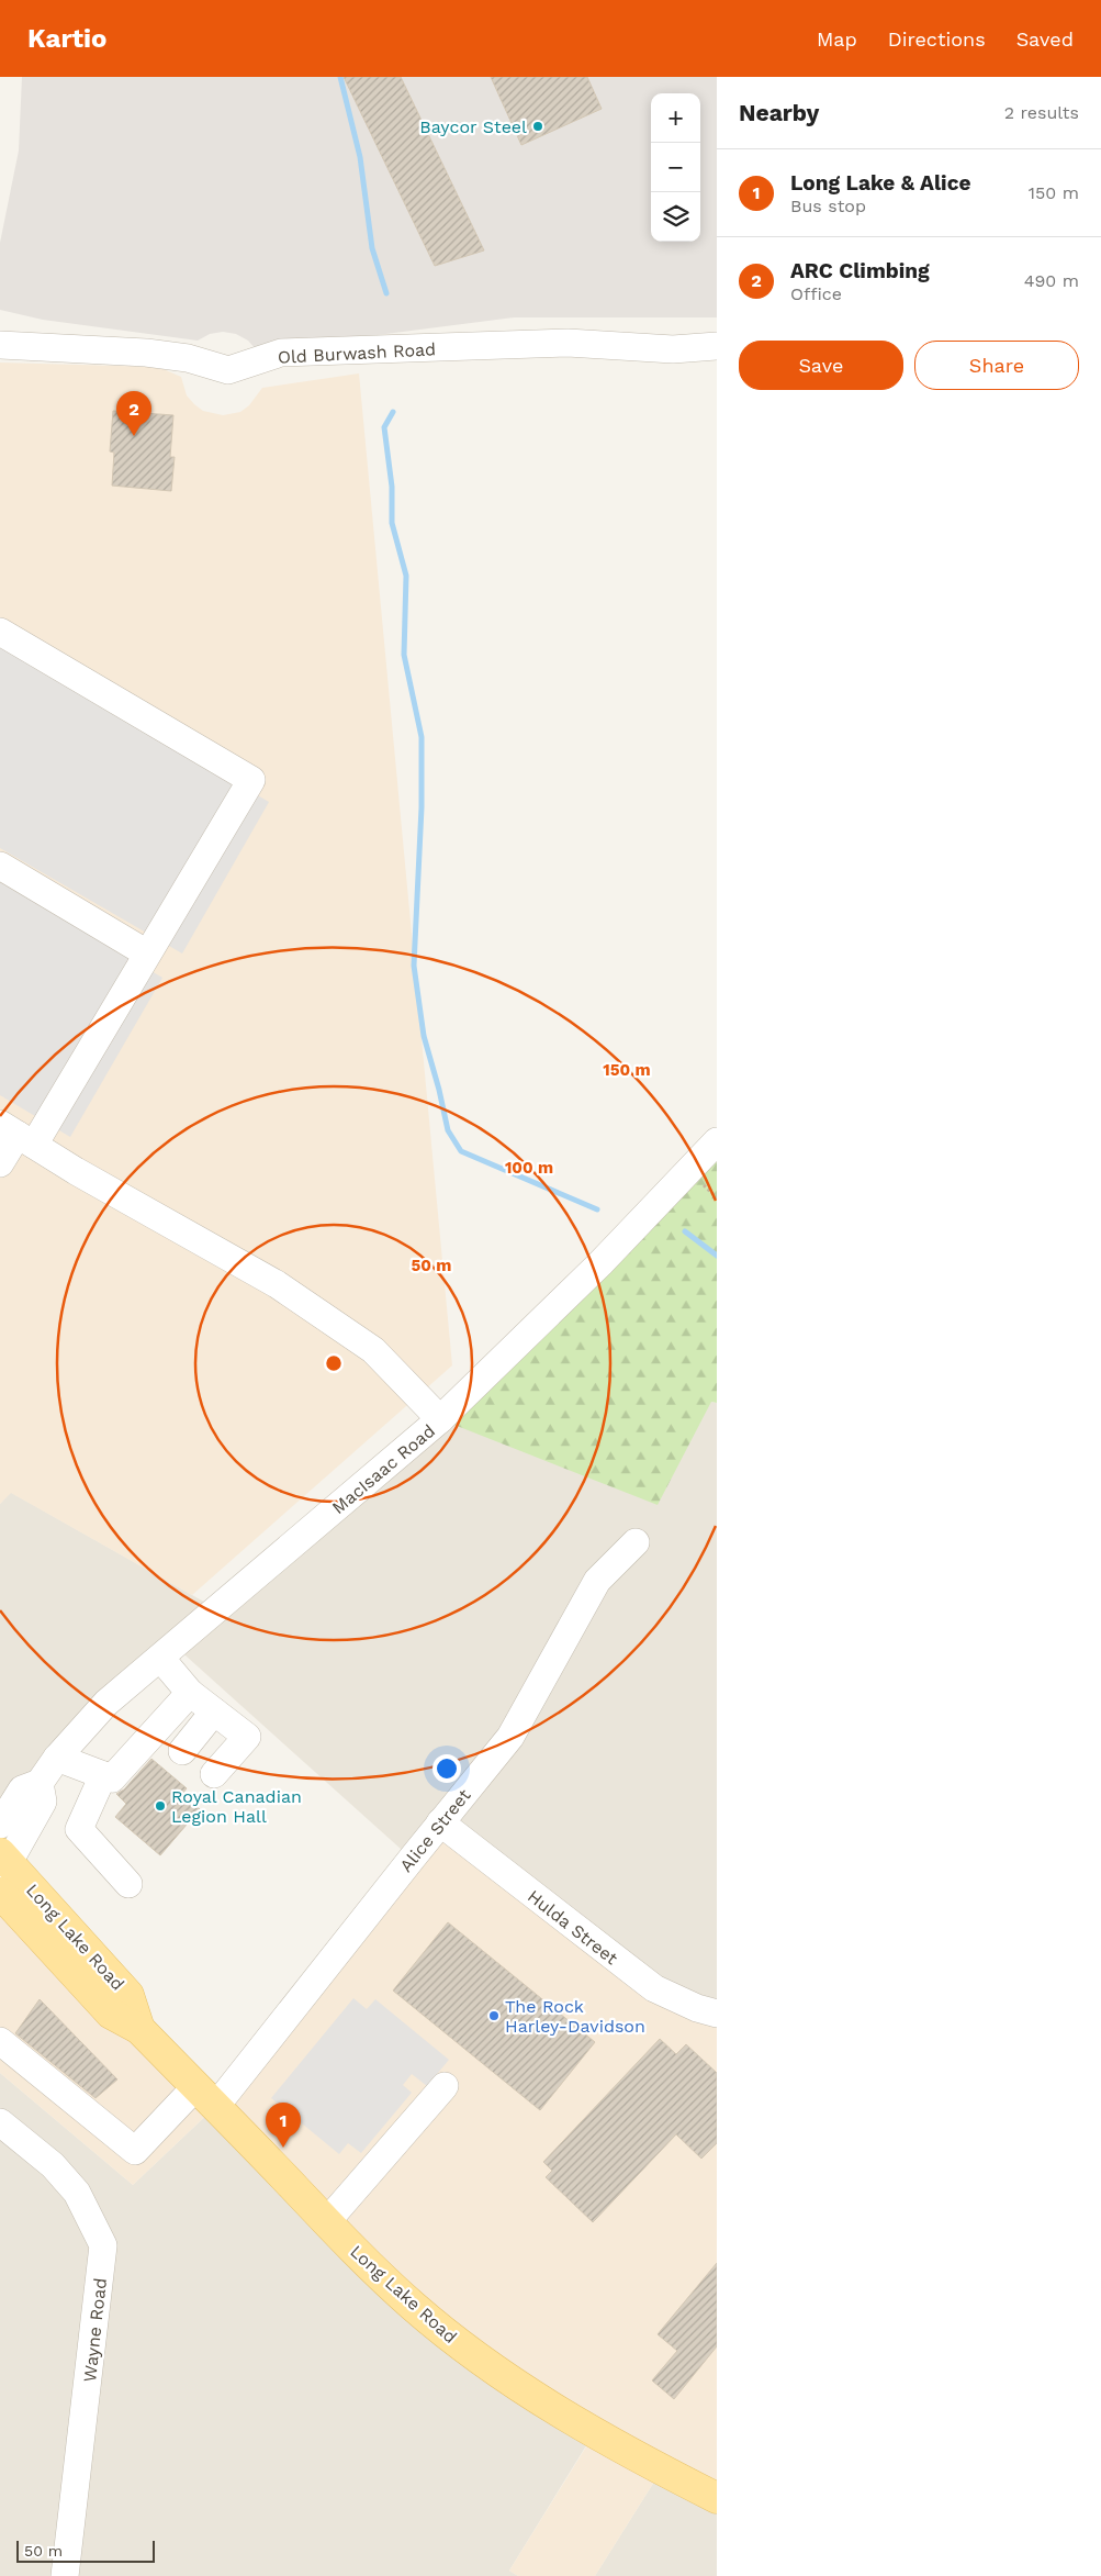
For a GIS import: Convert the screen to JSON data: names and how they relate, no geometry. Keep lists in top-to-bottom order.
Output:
{
  "streets": {
    "main road": ["Long Lake Road"],
    "street": [
      "Old Burwash Road",
      "MacIsaac Road",
      "Alice Street",
      "Hulda Street",
      "Wayne Road"
    ]
  },
  "crossings": [
    ["Alice Street", "Hulda Street"],
    ["Alice Street", "Long Lake Road"]
  ],
  "places": ["Baycor Steel", "Royal Canadian Legion Hall", "The Rock Harley-Davidson"],
  "scale_bar": "50 m",
  "page": {
    "header": "Kartio",
    "nav": ["Map", "Directions", "Saved"],
    "heading": ["Nearby", "2 results"],
    "map_buttons": ["+", "−"],
    "list": [
      {
        "mark": "1",
        "name": "Long Lake & Alice",
        "note": "Bus stop",
        "value": "150 m"
      },
      {
        "mark": "2",
        "name": "ARC Climbing",
        "note": "Office",
        "value": "490 m"
      }
    ],
    "buttons": ["Save", "Share"],
    "pins": ["2", "1"],
    "scale": "50 m"
  },
  "rings": ["150 m", "100 m", "50 m"]
}
